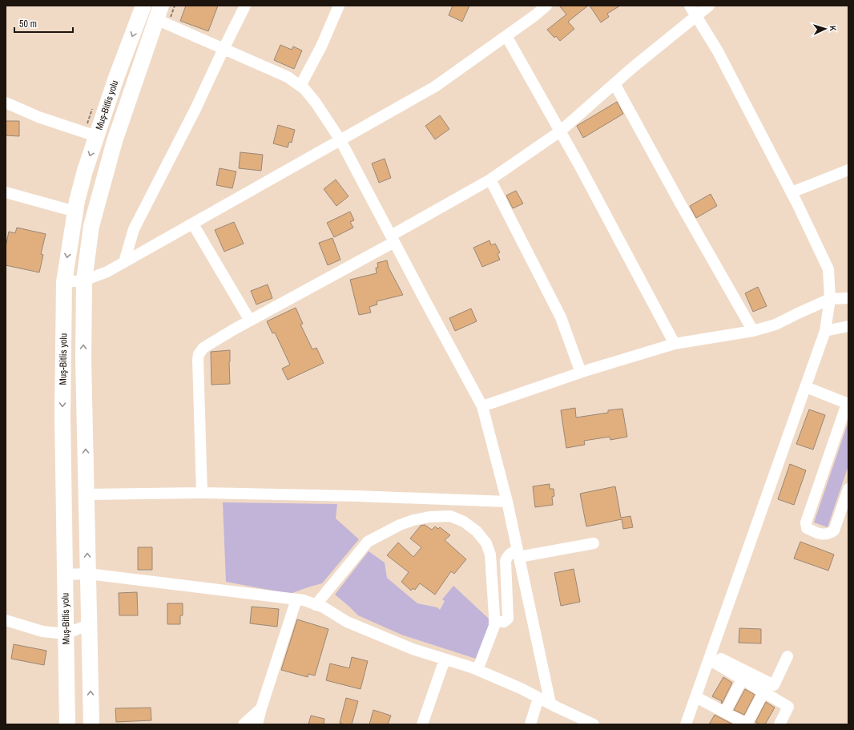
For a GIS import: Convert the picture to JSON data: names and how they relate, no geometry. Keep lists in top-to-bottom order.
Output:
{
  "streets": {
    "highway": ["Muş-Bitlis yolu"]
  },
  "scale_bar": "50 m",
  "north": "right"
}
